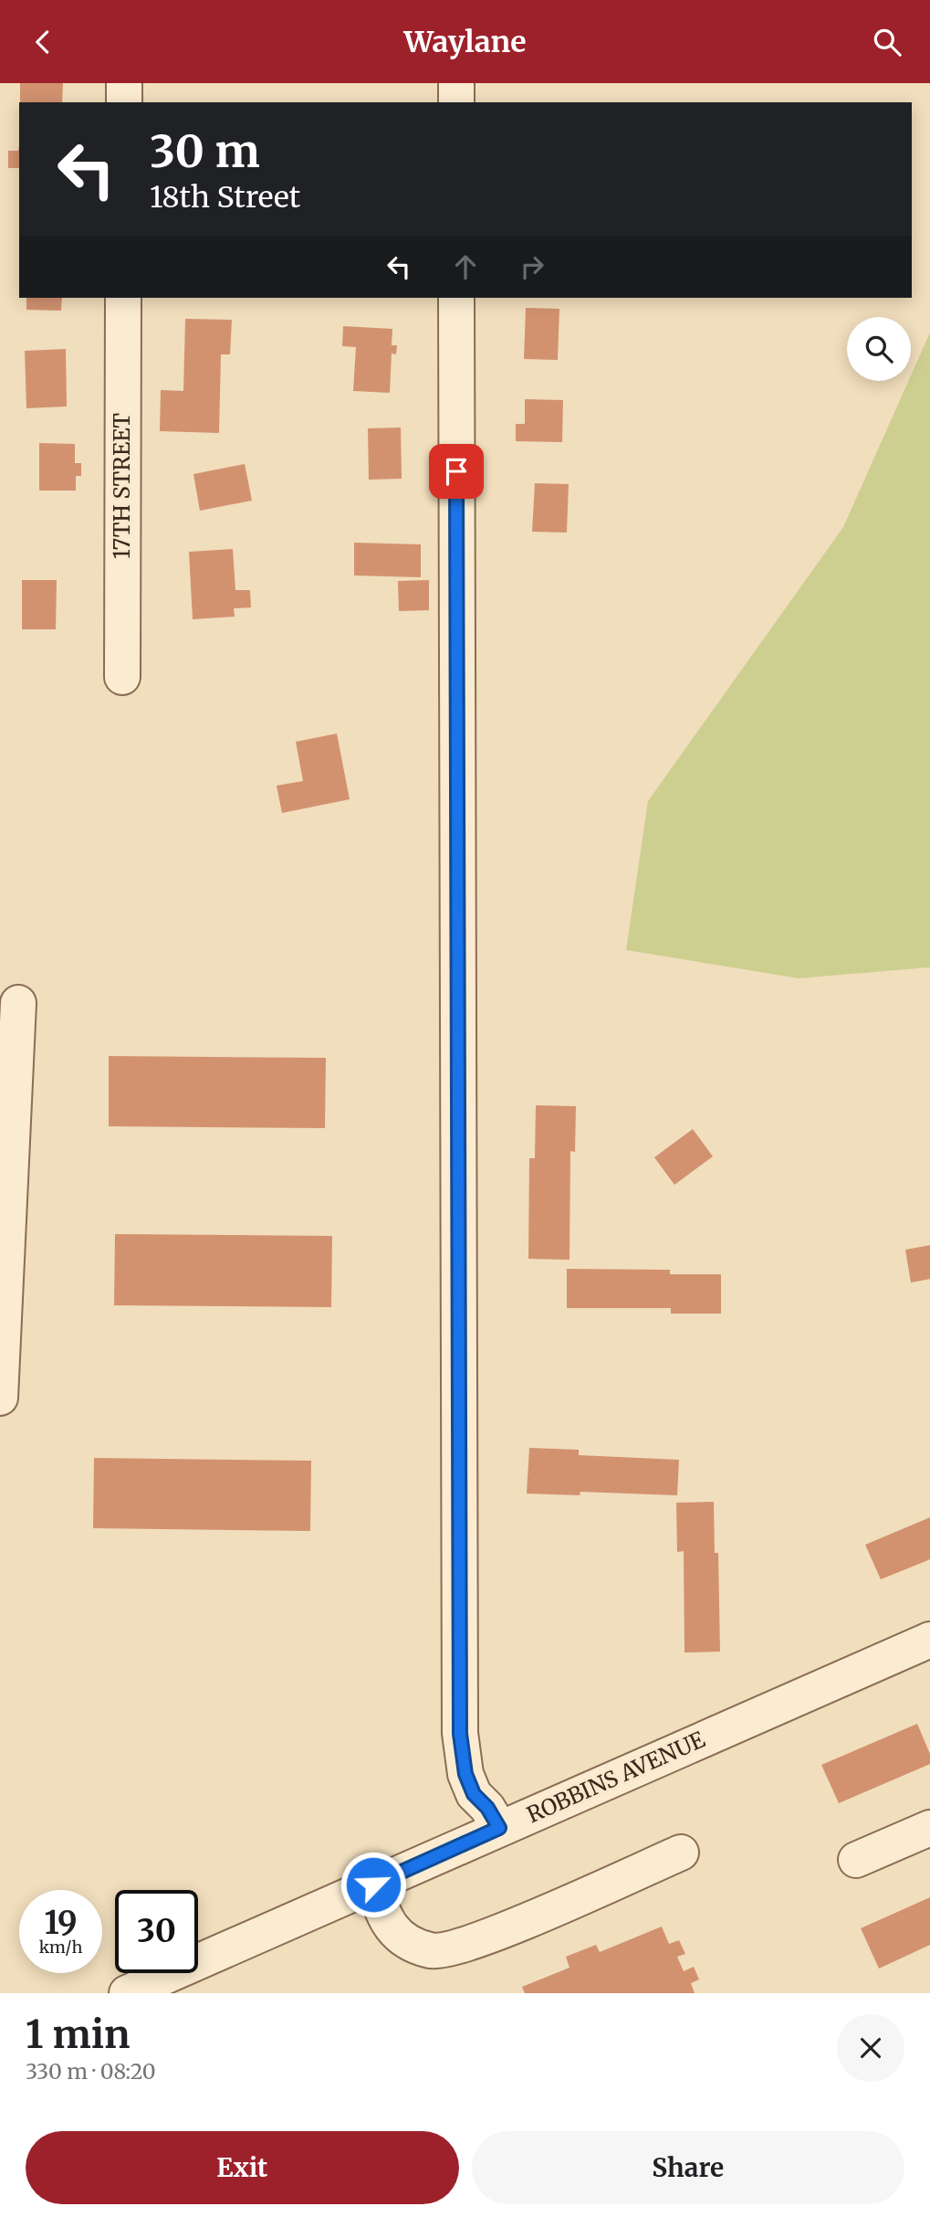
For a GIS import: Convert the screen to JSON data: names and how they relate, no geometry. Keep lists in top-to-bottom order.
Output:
{
  "streets": {
    "street": ["17TH STREET", "ROBBINS AVENUE"]
  },
  "page": {
    "header": "Waylane",
    "turn": ["30 m", "18th Street"],
    "speed": "19 km/h",
    "limit": "30",
    "heading": ["1 min", "330 m · 08:20"],
    "buttons": ["Exit", "Share"]
  }
}
